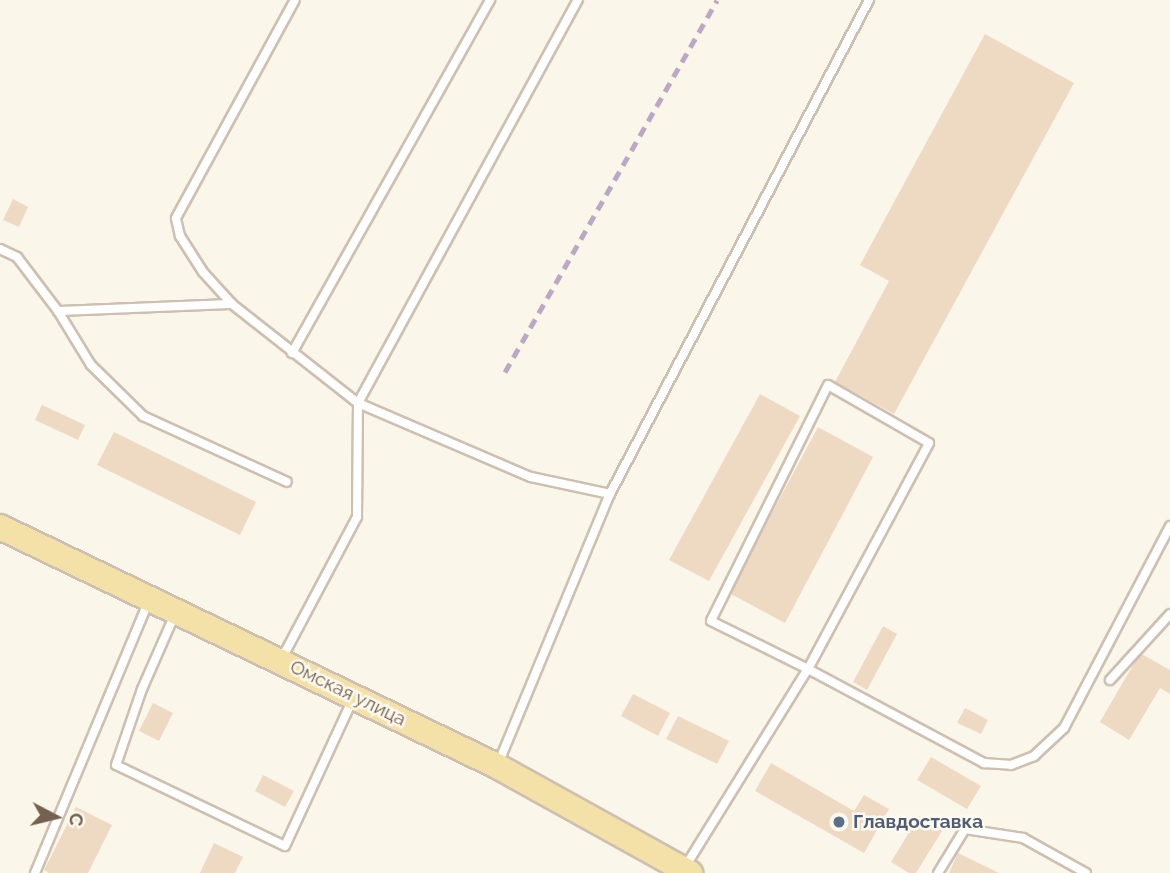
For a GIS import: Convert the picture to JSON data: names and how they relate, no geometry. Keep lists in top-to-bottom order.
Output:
{
  "streets": {
    "main road": ["Омская улица"]
  },
  "places": ["Главдоставка"],
  "north": "right"
}
